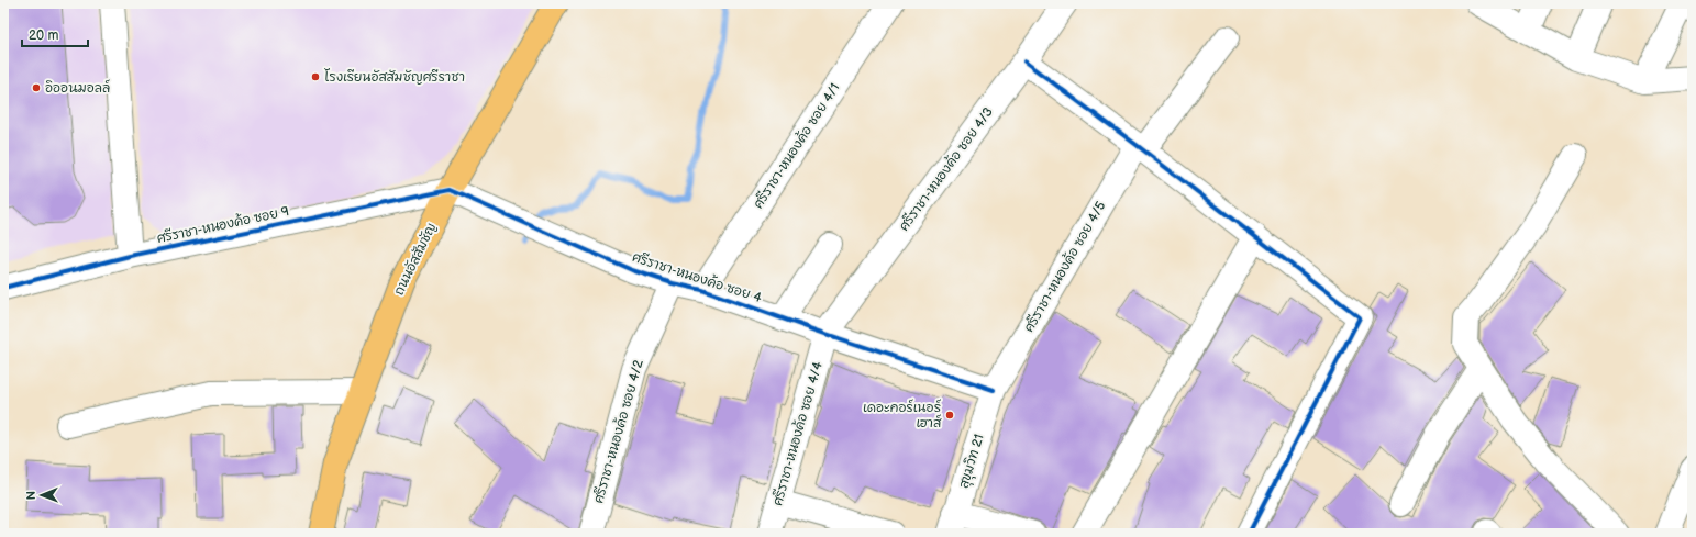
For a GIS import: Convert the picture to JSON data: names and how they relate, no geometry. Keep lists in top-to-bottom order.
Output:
{
  "streets": {
    "main road": ["ถนนอัสสัมชัญ"],
    "street": [
      "ศรีราชา-หนองค้อ ซอย 4/1",
      "ศรีราชา-หนองค้อ ซอย 4/3",
      "ศรีราชา-หนองค้อ ซอย 9",
      "ศรีราชา-หนองค้อ ซอย 4/5",
      "ศรีราชา-หนองค้อ ซอย 4",
      "ศรีราชา-หนองค้อ ซอย 4/2",
      "ศรีราชา-หนองค้อ ซอย 4/4",
      "สุขุมวิท 21"
    ]
  },
  "crossings": [
    ["ศรีราชา-หนองค้อ ซอย 4/1", "ศรีราชา-หนองค้อ ซอย 4"],
    ["ศรีราชา-หนองค้อ ซอย 4/3", "ศรีราชา-หนองค้อ ซอย 4"],
    ["ศรีราชา-หนองค้อ ซอย 4/3", "ศรีราชา-หนองค้อ ซอย 4/4"],
    ["ศรีราชา-หนองค้อ ซอย 9", "ถนนอัสสัมชัญ"],
    ["ศรีราชา-หนองค้อ ซอย 9", "ศรีราชา-หนองค้อ ซอย 4"],
    ["ถนนอัสสัมชัญ", "ศรีราชา-หนองค้อ ซอย 4"],
    ["ศรีราชา-หนองค้อ ซอย 4/5", "ศรีราชา-หนองค้อ ซอย 4"],
    ["ศรีราชา-หนองค้อ ซอย 4/5", "สุขุมวิท 21"],
    ["ศรีราชา-หนองค้อ ซอย 4", "ศรีราชา-หนองค้อ ซอย 4/2"],
    ["ศรีราชา-หนองค้อ ซอย 4", "ศรีราชา-หนองค้อ ซอย 4/4"],
    ["ศรีราชา-หนองค้อ ซอย 4", "สุขุมวิท 21"]
  ],
  "places": ["โรงเรียนอัสสัมชัญศรีราชา", "อิออนมอลล์", "เดอะคอร์เนอร์ เฮาส์"],
  "scale_bar": "20 m",
  "north": "left"
}
